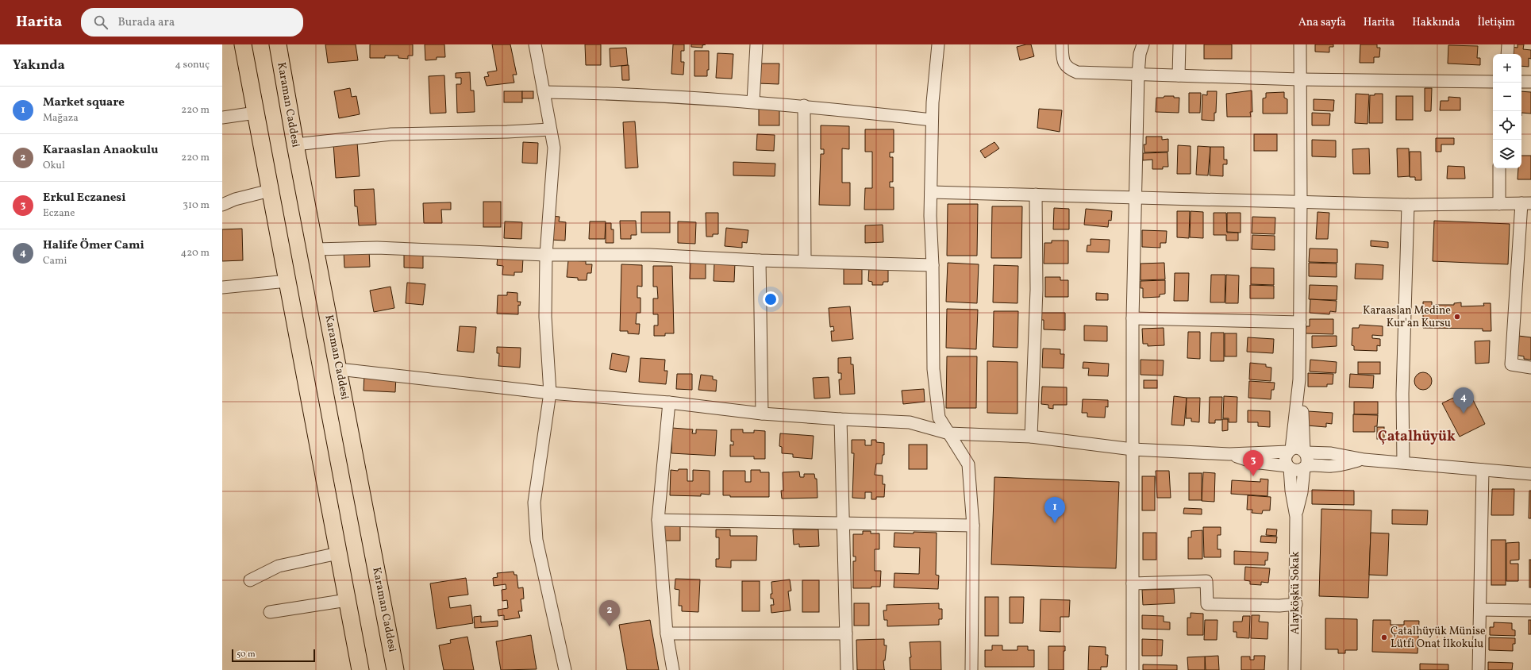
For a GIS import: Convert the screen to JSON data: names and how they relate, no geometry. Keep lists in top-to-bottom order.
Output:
{
  "streets": {
    "highway": ["Karaman Caddesi"],
    "street": ["Alayköşkü Sokak"]
  },
  "districts": ["Çatalhüyük"],
  "places": ["Karaaslan Medine Kur'an Kursu", "Çatalhüyük Münise Lütfi Onat İlkokulu"],
  "scale_bar": "50 m",
  "page": {
    "header": "Harita",
    "search": "Burada ara",
    "nav": [
      "Ana sayfa",
      "Harita",
      "Hakkında",
      "İletişim"
    ],
    "heading": ["Yakında", "4 sonuç"],
    "map_buttons": ["+", "−"],
    "list": [
      {
        "mark": "1",
        "name": "Market square",
        "note": "Mağaza",
        "value": "220 m"
      },
      {
        "mark": "2",
        "name": "Karaaslan Anaokulu",
        "note": "Okul",
        "value": "220 m"
      },
      {
        "mark": "3",
        "name": "Erkul Eczanesi",
        "note": "Eczane",
        "value": "310 m"
      },
      {
        "mark": "4",
        "name": "Halife Ömer Cami",
        "note": "Cami",
        "value": "420 m"
      }
    ],
    "pins": [
      "4",
      "3",
      "1",
      "2"
    ],
    "scale": "50 m"
  }
}
